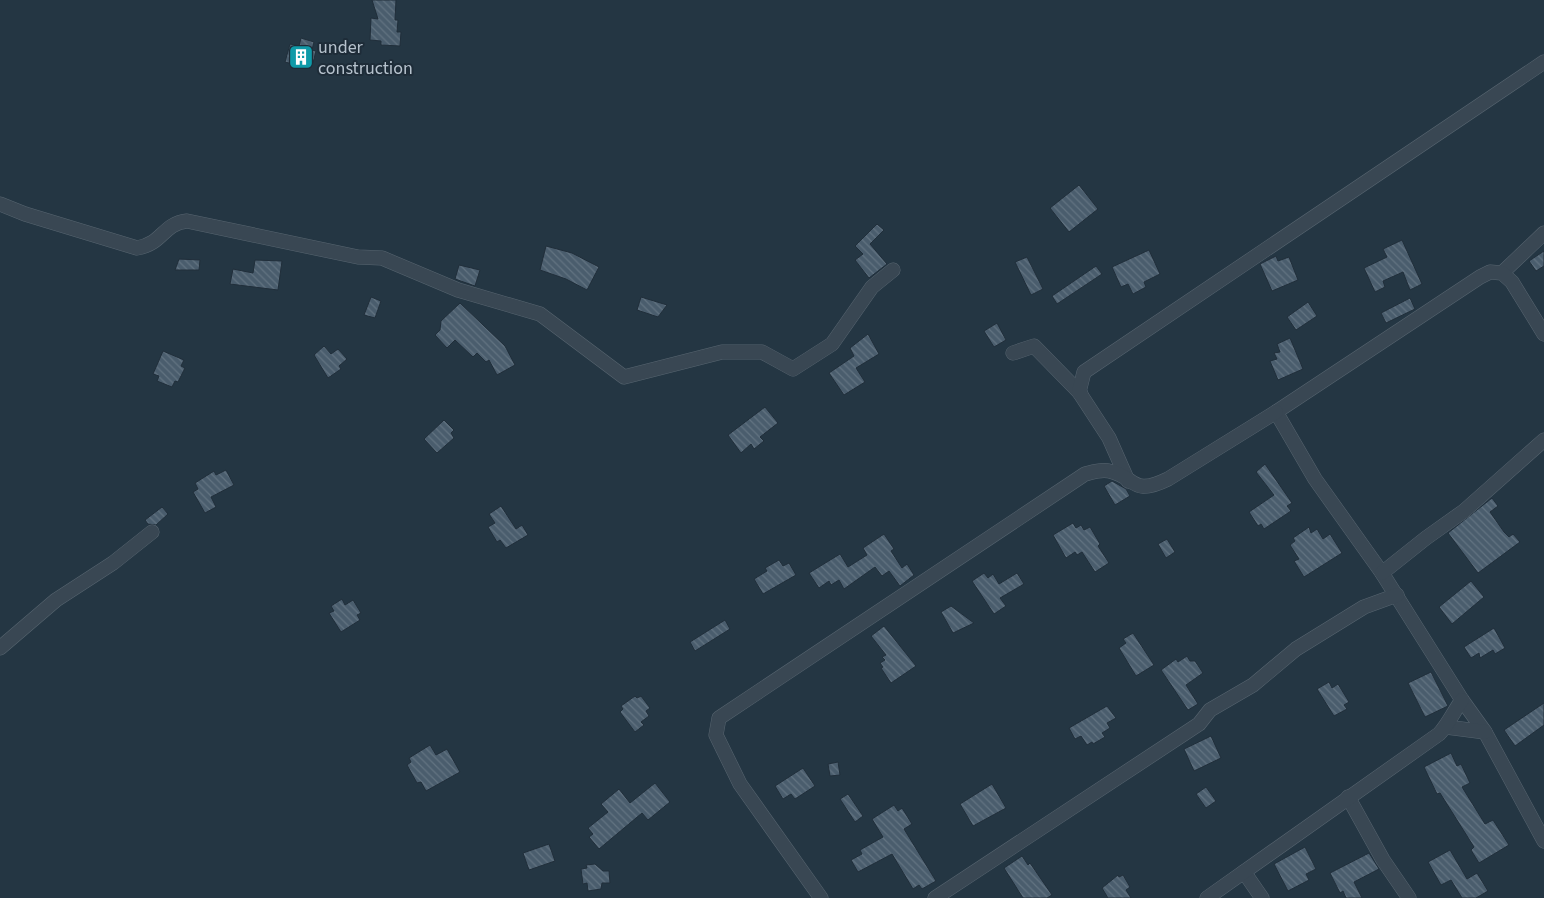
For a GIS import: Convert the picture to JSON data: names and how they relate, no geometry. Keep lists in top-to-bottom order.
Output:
{
  "places": {
    "building": ["under construction"]
  }
}
